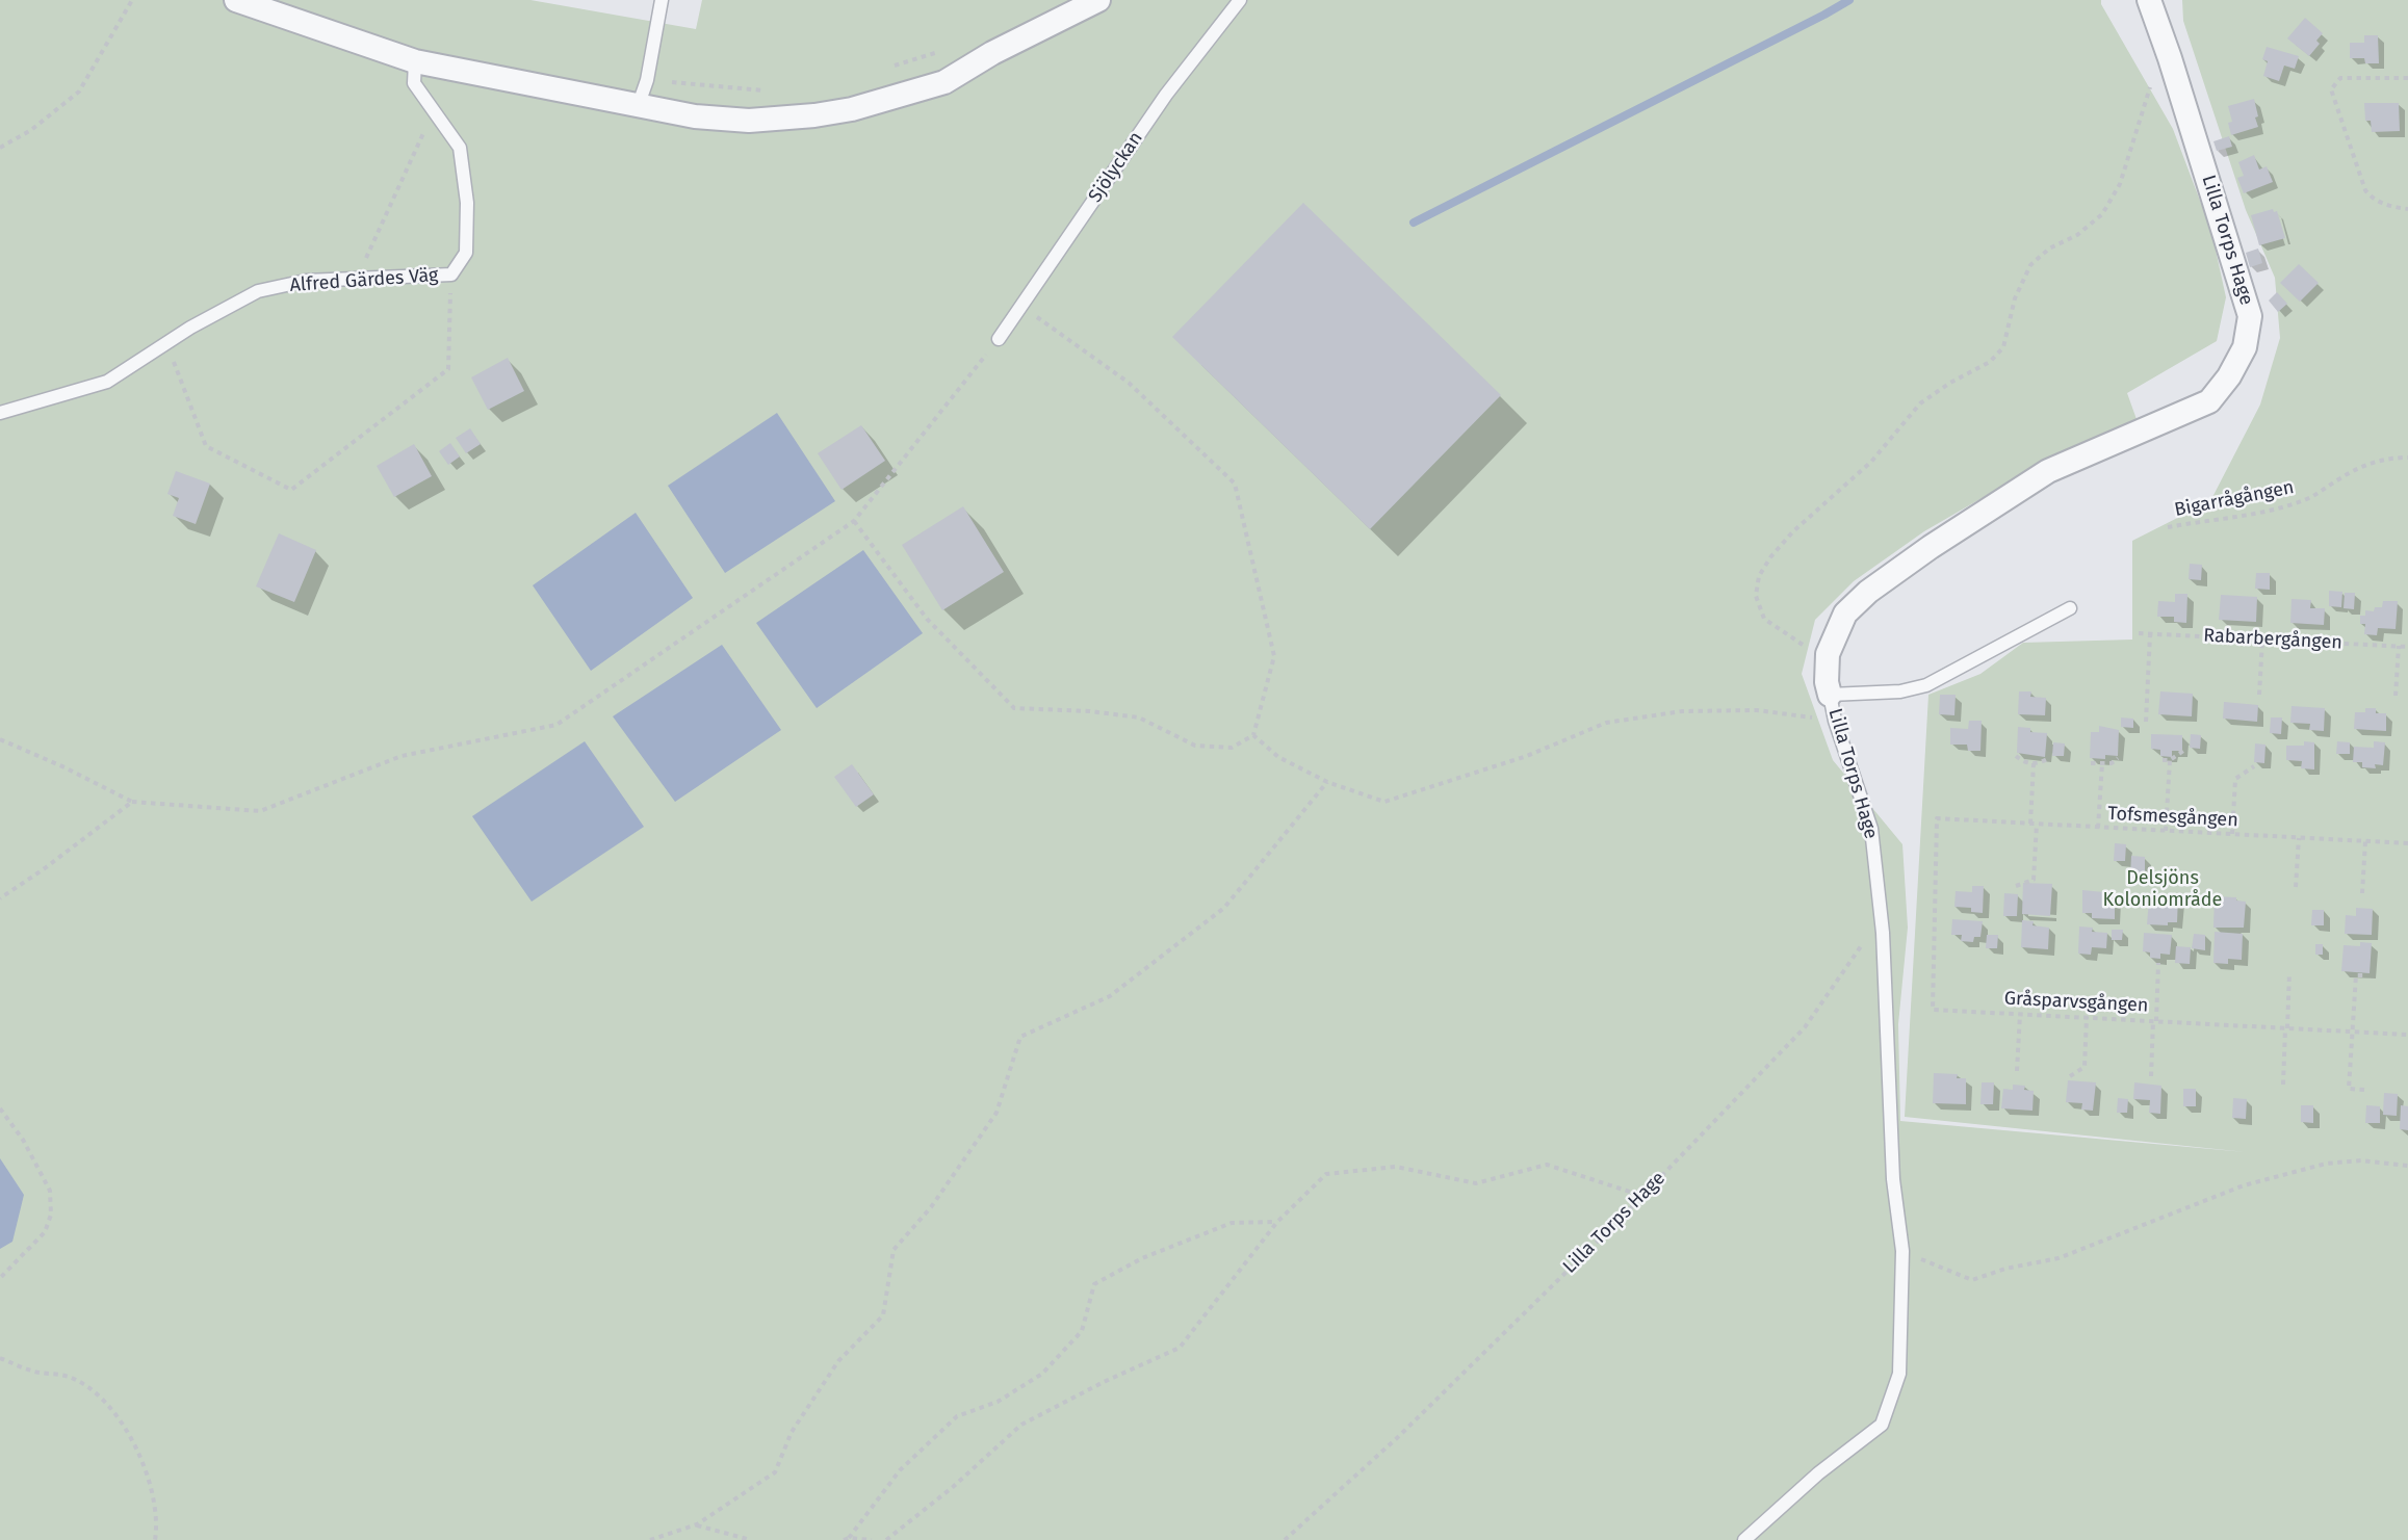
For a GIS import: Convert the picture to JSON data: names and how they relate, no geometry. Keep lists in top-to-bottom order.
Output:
{
  "streets": {
    "street": ["Lilla Torps Hage"],
    "lane": ["Sjölyckan", "Alfred Gärdes Väg"],
    "path": [
      "Bigarrågången",
      "Rabarbergången",
      "Tofsmesgången",
      "Gråsparvsgången"
    ]
  },
  "crossings": [
    ["Tofsmesgången", "Gråsparvsgången"]
  ],
  "parks": ["Delsjöns Koloniområde"]
}
